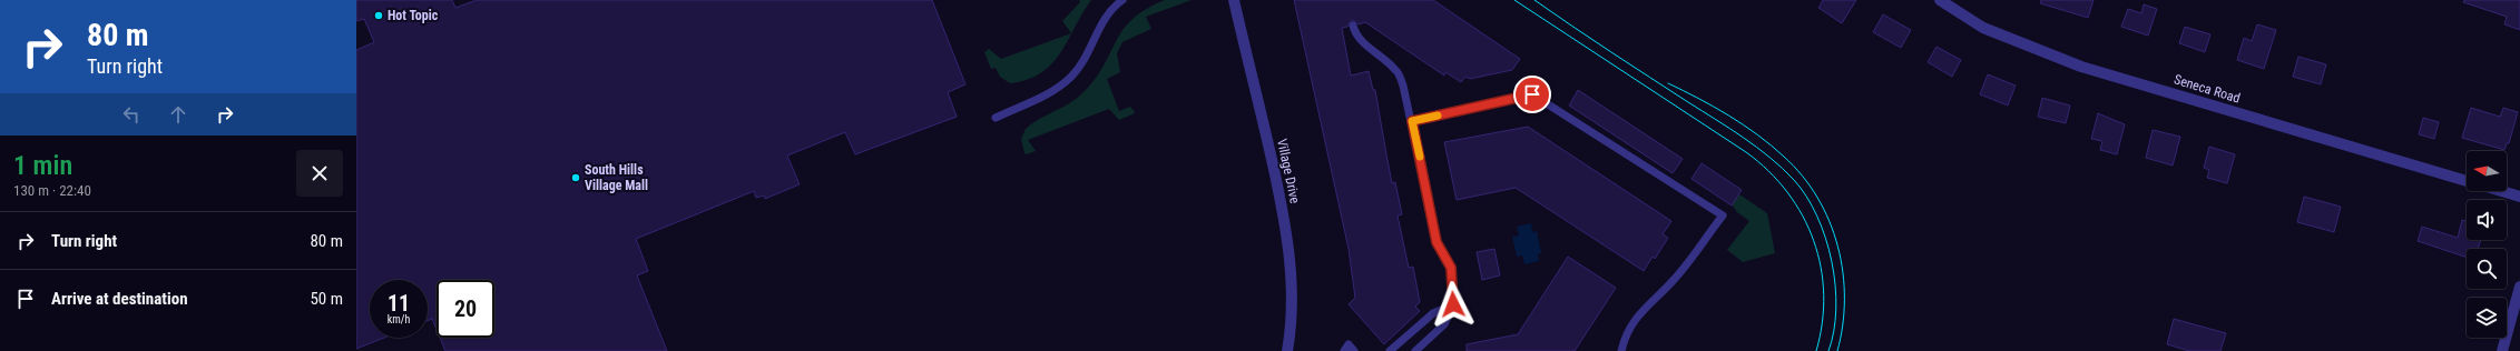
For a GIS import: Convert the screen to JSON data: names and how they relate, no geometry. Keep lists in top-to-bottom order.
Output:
{
  "streets": {
    "street": ["Seneca Road", "Village Drive"]
  },
  "places": ["Hot Topic", "South Hills Village Mall"],
  "north": "left",
  "page": {
    "turn": ["80 m", "Turn right"],
    "heading": ["1 min", "130 m · 22:40"],
    "list": [
      {
        "name": "Turn right",
        "value": "80 m"
      },
      {
        "name": "Arrive at destination",
        "value": "50 m"
      }
    ],
    "speed": "11 km/h",
    "limit": "20"
  }
}
